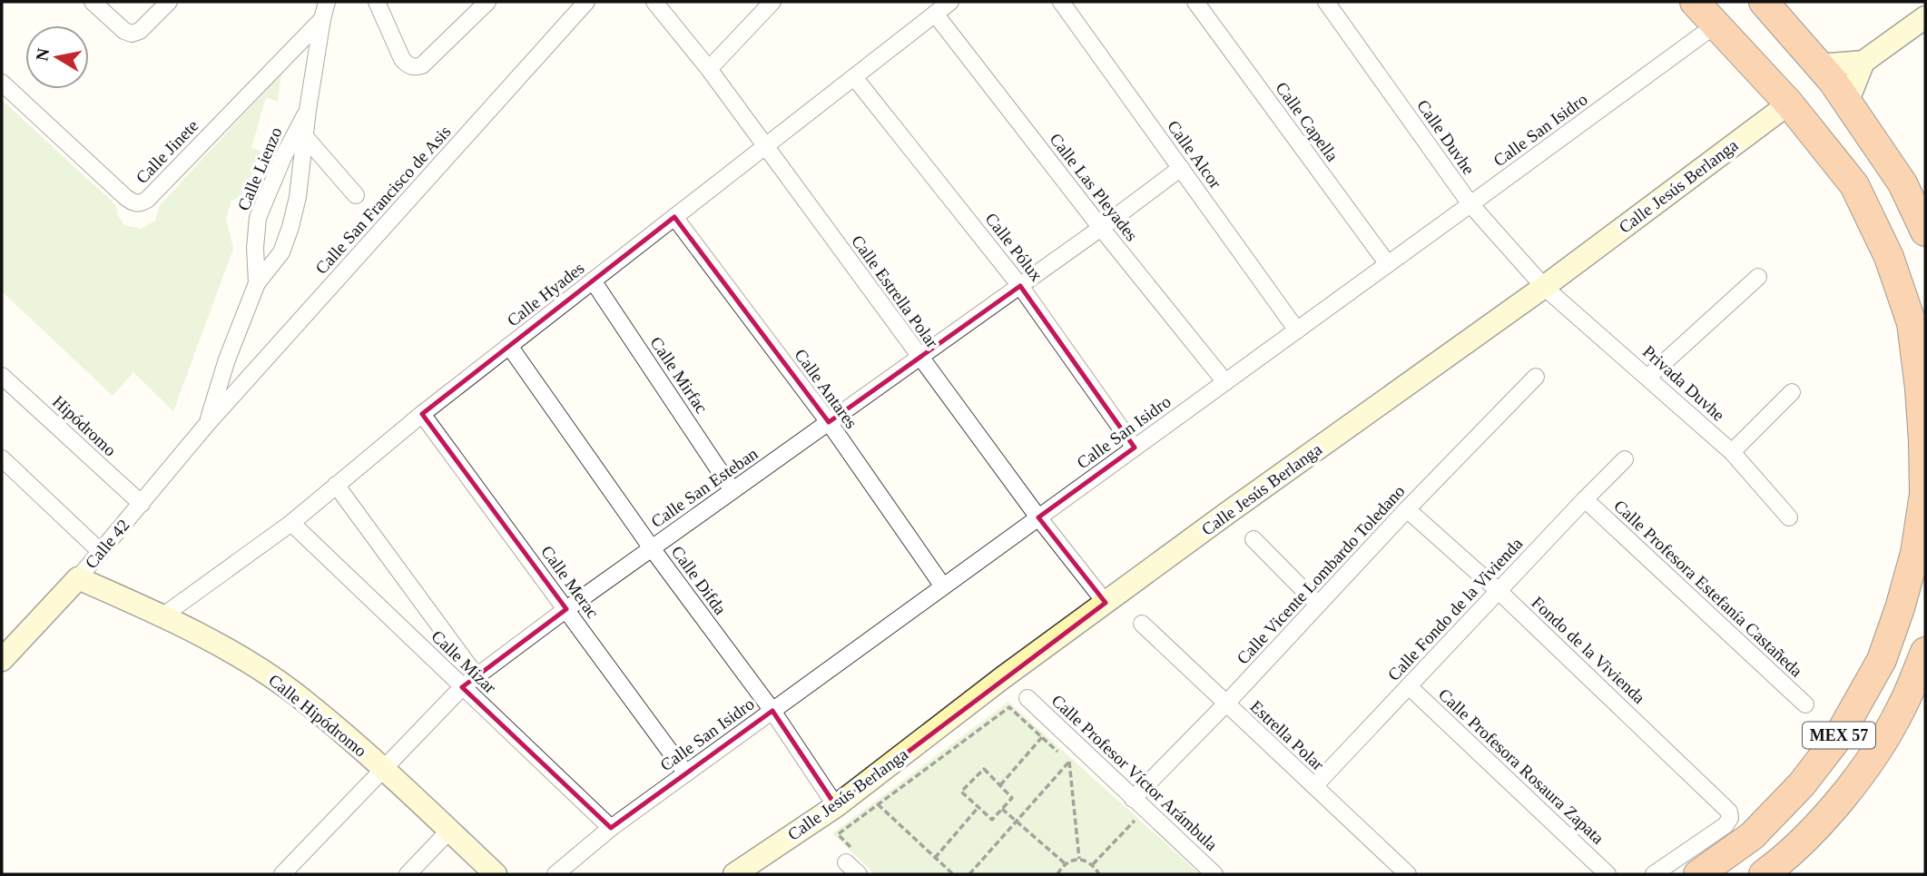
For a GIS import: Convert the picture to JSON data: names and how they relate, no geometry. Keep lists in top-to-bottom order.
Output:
{
  "streets": {
    "highway": ["MEX 57"],
    "street": [
      "Calle Capella",
      "Calle San Isidro",
      "Calle Duvhe",
      "Calle Jinete",
      "Calle Alcor",
      "Calle Lienzo",
      "Calle Jesús Berlanga",
      "Calle Las Pleyades",
      "Calle San Francisco de Asis",
      "Calle Pólux",
      "Calle Estrella Polar",
      "Calle Hyades",
      "Calle Mirfac",
      "Privada Duvhe",
      "Calle Antares",
      "Hipódromo",
      "Calle San Esteban",
      "Calle 42",
      "Calle Vicente Lombardo Toledano",
      "Calle Difda",
      "Calle Merac",
      "Calle Profesora Estefanía Castañeda",
      "Calle Fondo de la Vivienda",
      "Fondo de la Vivienda",
      "Calle Mizar",
      "Calle Hipódromo",
      "Estrella Polar",
      "Calle Profesora Rosaura Zapata",
      "Calle Profesor Víctor Arámbula"
    ]
  },
  "crossings": [
    ["Calle Capella", "Calle San Isidro"],
    ["Calle San Isidro", "Calle Duvhe"],
    ["Calle San Isidro", "Calle Alcor"],
    ["Calle San Isidro", "Calle Las Pleyades"],
    ["Calle San Isidro", "Calle Pólux"],
    ["Calle San Isidro", "Calle Estrella Polar"],
    ["Calle San Isidro", "Calle Antares"],
    ["Calle San Isidro", "Calle Difda"],
    ["Calle San Isidro", "Calle Merac"],
    ["Calle San Isidro", "Calle Mizar"],
    ["Calle Duvhe", "Calle Jesús Berlanga"],
    ["Calle Duvhe", "Privada Duvhe"],
    ["Calle Jinete", "Calle Lienzo"],
    ["Calle Alcor", "Calle San Esteban"],
    ["Calle Lienzo", "Calle San Francisco de Asis"],
    ["Calle Lienzo", "Calle 42"],
    ["Calle Jesús Berlanga", "Calle Estrella Polar"],
    ["Calle Jesús Berlanga", "Privada Duvhe"],
    ["Calle Jesús Berlanga", "Calle Difda"],
    ["Calle Jesús Berlanga", "MEX 57"],
    ["Calle Las Pleyades", "Calle Hyades"],
    ["Calle Las Pleyades", "Calle San Esteban"],
    ["Calle San Francisco de Asis", "Calle 42"],
    ["Calle Pólux", "Calle Hyades"],
    ["Calle Pólux", "Calle San Esteban"],
    ["Calle Estrella Polar", "Calle Hyades"],
    ["Calle Estrella Polar", "Calle San Esteban"],
    ["Calle Hyades", "Calle Mirfac"],
    ["Calle Hyades", "Calle Antares"],
    ["Calle Hyades", "Calle Difda"],
    ["Calle Hyades", "Calle Merac"],
    ["Calle Hyades", "Calle Mizar"],
    ["Calle Hyades", "Calle Hipódromo"],
    ["Calle Mirfac", "Calle San Esteban"],
    ["Calle Antares", "Calle San Esteban"],
    ["Hipódromo", "Calle 42"],
    ["Calle San Esteban", "Calle Difda"],
    ["Calle San Esteban", "Calle Merac"],
    ["Calle San Esteban", "Calle Mizar"],
    ["Calle San Esteban", "Calle Hipódromo"],
    ["Calle 42", "Calle Hipódromo"],
    ["Calle Vicente Lombardo Toledano", "Fondo de la Vivienda"],
    ["Calle Vicente Lombardo Toledano", "Estrella Polar"],
    ["Calle Vicente Lombardo Toledano", "Calle Profesor Víctor Arámbula"],
    ["Calle Profesora Estefanía Castañeda", "Calle Fondo de la Vivienda"],
    ["Calle Fondo de la Vivienda", "Fondo de la Vivienda"],
    ["Calle Fondo de la Vivienda", "Estrella Polar"],
    ["Calle Fondo de la Vivienda", "Calle Profesora Rosaura Zapata"]
  ],
  "north": "left"
}
